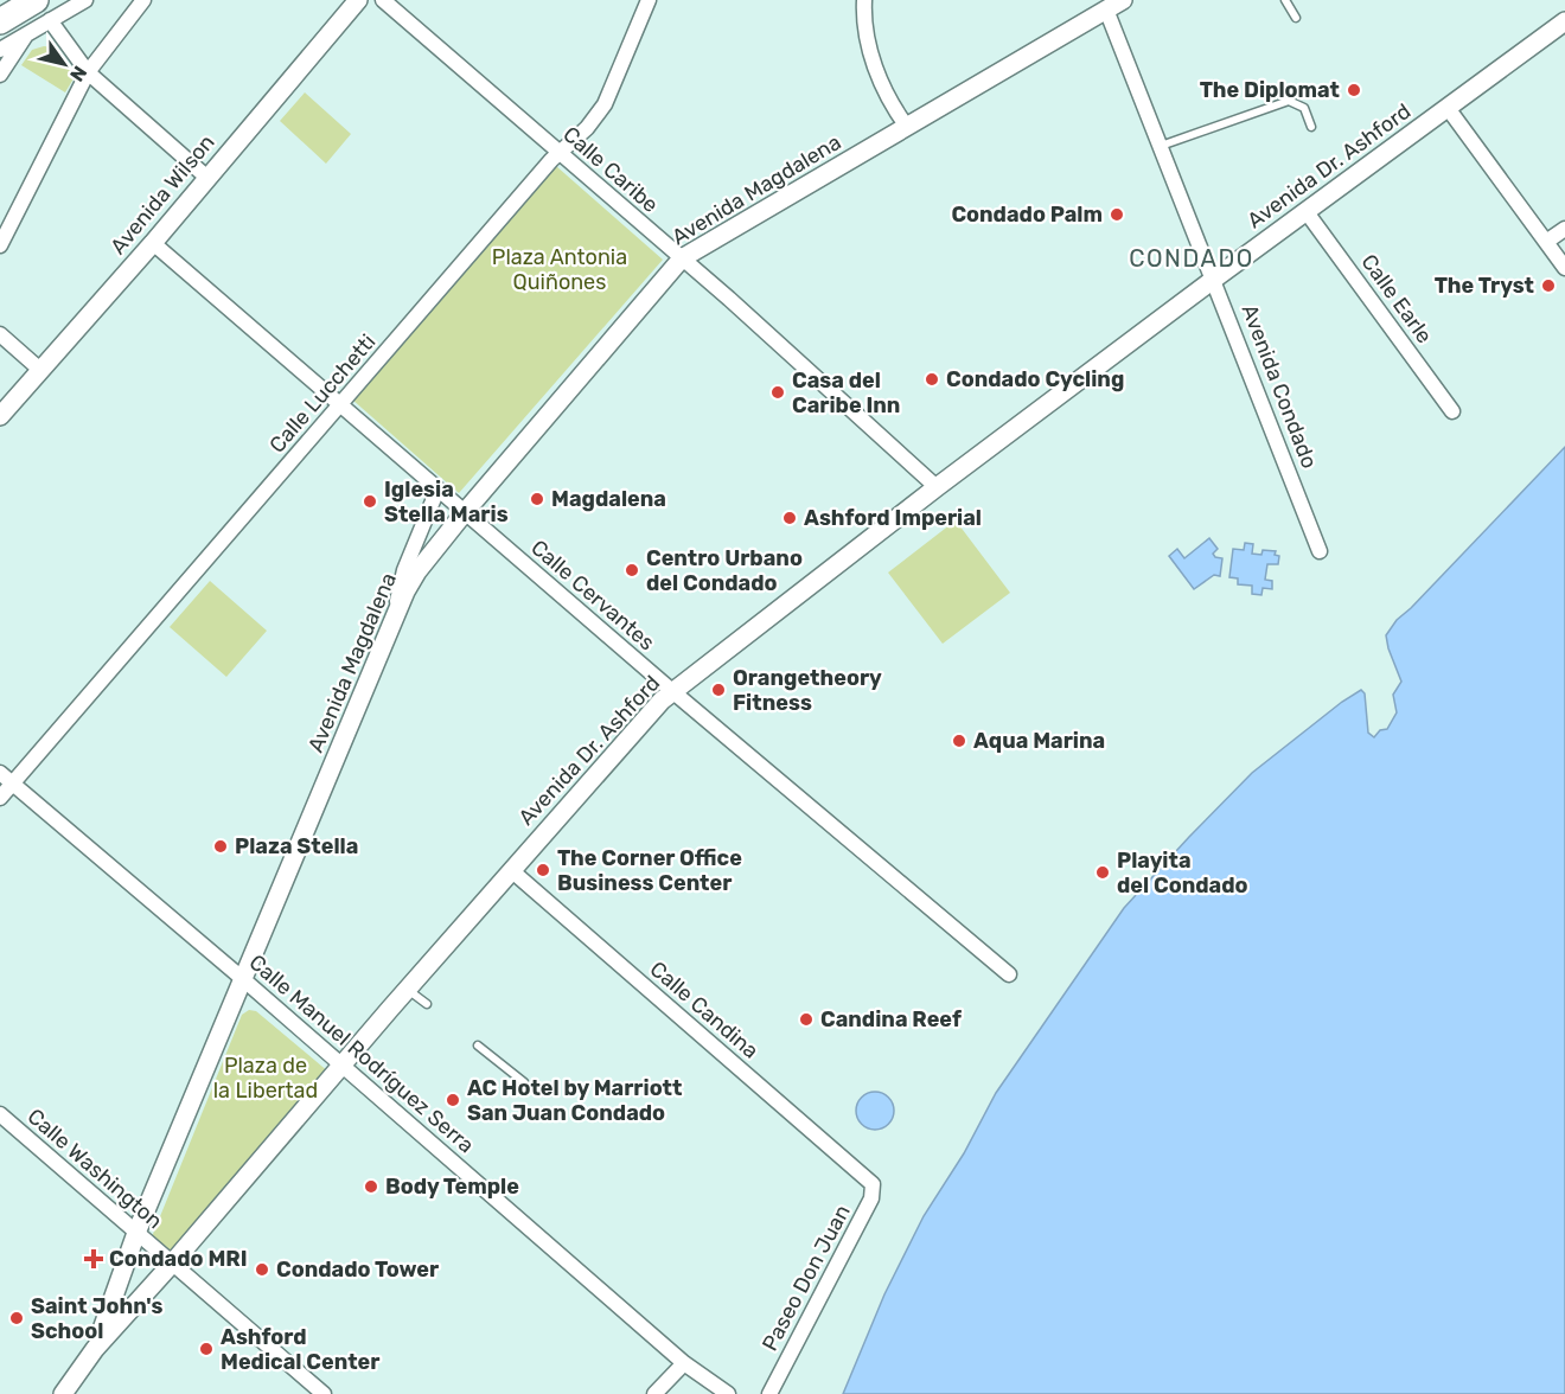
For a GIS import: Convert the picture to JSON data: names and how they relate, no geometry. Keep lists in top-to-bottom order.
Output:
{
  "streets": {
    "street": [
      "Avenida Dr. Ashford",
      "Calle Caribe",
      "Avenida Magdalena",
      "Avenida Wilson",
      "Calle Earle",
      "Avenida Condado",
      "Calle Lucchetti",
      "Calle Cervantes",
      "Calle Candina",
      "Calle Manuel Rodríguez Serra",
      "Calle Washington",
      "Paseo Don Juan"
    ]
  },
  "crossings": [
    ["Avenida Dr. Ashford", "Calle Caribe"],
    ["Avenida Dr. Ashford", "Avenida Magdalena"],
    ["Avenida Dr. Ashford", "Calle Earle"],
    ["Avenida Dr. Ashford", "Avenida Condado"],
    ["Avenida Dr. Ashford", "Calle Cervantes"],
    ["Avenida Dr. Ashford", "Calle Candina"],
    ["Avenida Dr. Ashford", "Calle Manuel Rodríguez Serra"],
    ["Avenida Dr. Ashford", "Calle Washington"],
    ["Calle Caribe", "Avenida Magdalena"],
    ["Calle Caribe", "Calle Lucchetti"],
    ["Avenida Magdalena", "Avenida Condado"],
    ["Avenida Magdalena", "Calle Cervantes"],
    ["Avenida Magdalena", "Calle Manuel Rodríguez Serra"],
    ["Avenida Magdalena", "Calle Washington"],
    ["Avenida Wilson", "Calle Cervantes"],
    ["Calle Lucchetti", "Calle Cervantes"],
    ["Calle Lucchetti", "Calle Manuel Rodríguez Serra"],
    ["Calle Candina", "Paseo Don Juan"]
  ],
  "districts": ["CONDADO"],
  "parks": ["Plaza Antonia Quiñones", "Plaza de la Libertad"],
  "places": {
    "other": [
      "The Diplomat",
      "Condado Palm",
      "The Tryst",
      "Condado Cycling",
      "Casa del Caribe Inn",
      "Magdalena",
      "Iglesia Stella Maris",
      "Ashford Imperial",
      "Centro Urbano del Condado",
      "Orangetheory Fitness",
      "Aqua Marina",
      "Plaza Stella",
      "The Corner Office Business Center",
      "Playita del Condado",
      "Candina Reef",
      "AC Hotel by Marriott San Juan Condado",
      "Body Temple",
      "Condado Tower",
      "Saint John's School",
      "Ashford Medical Center"
    ],
    "health": ["Condado MRI"]
  },
  "north": "bottom right"
}
